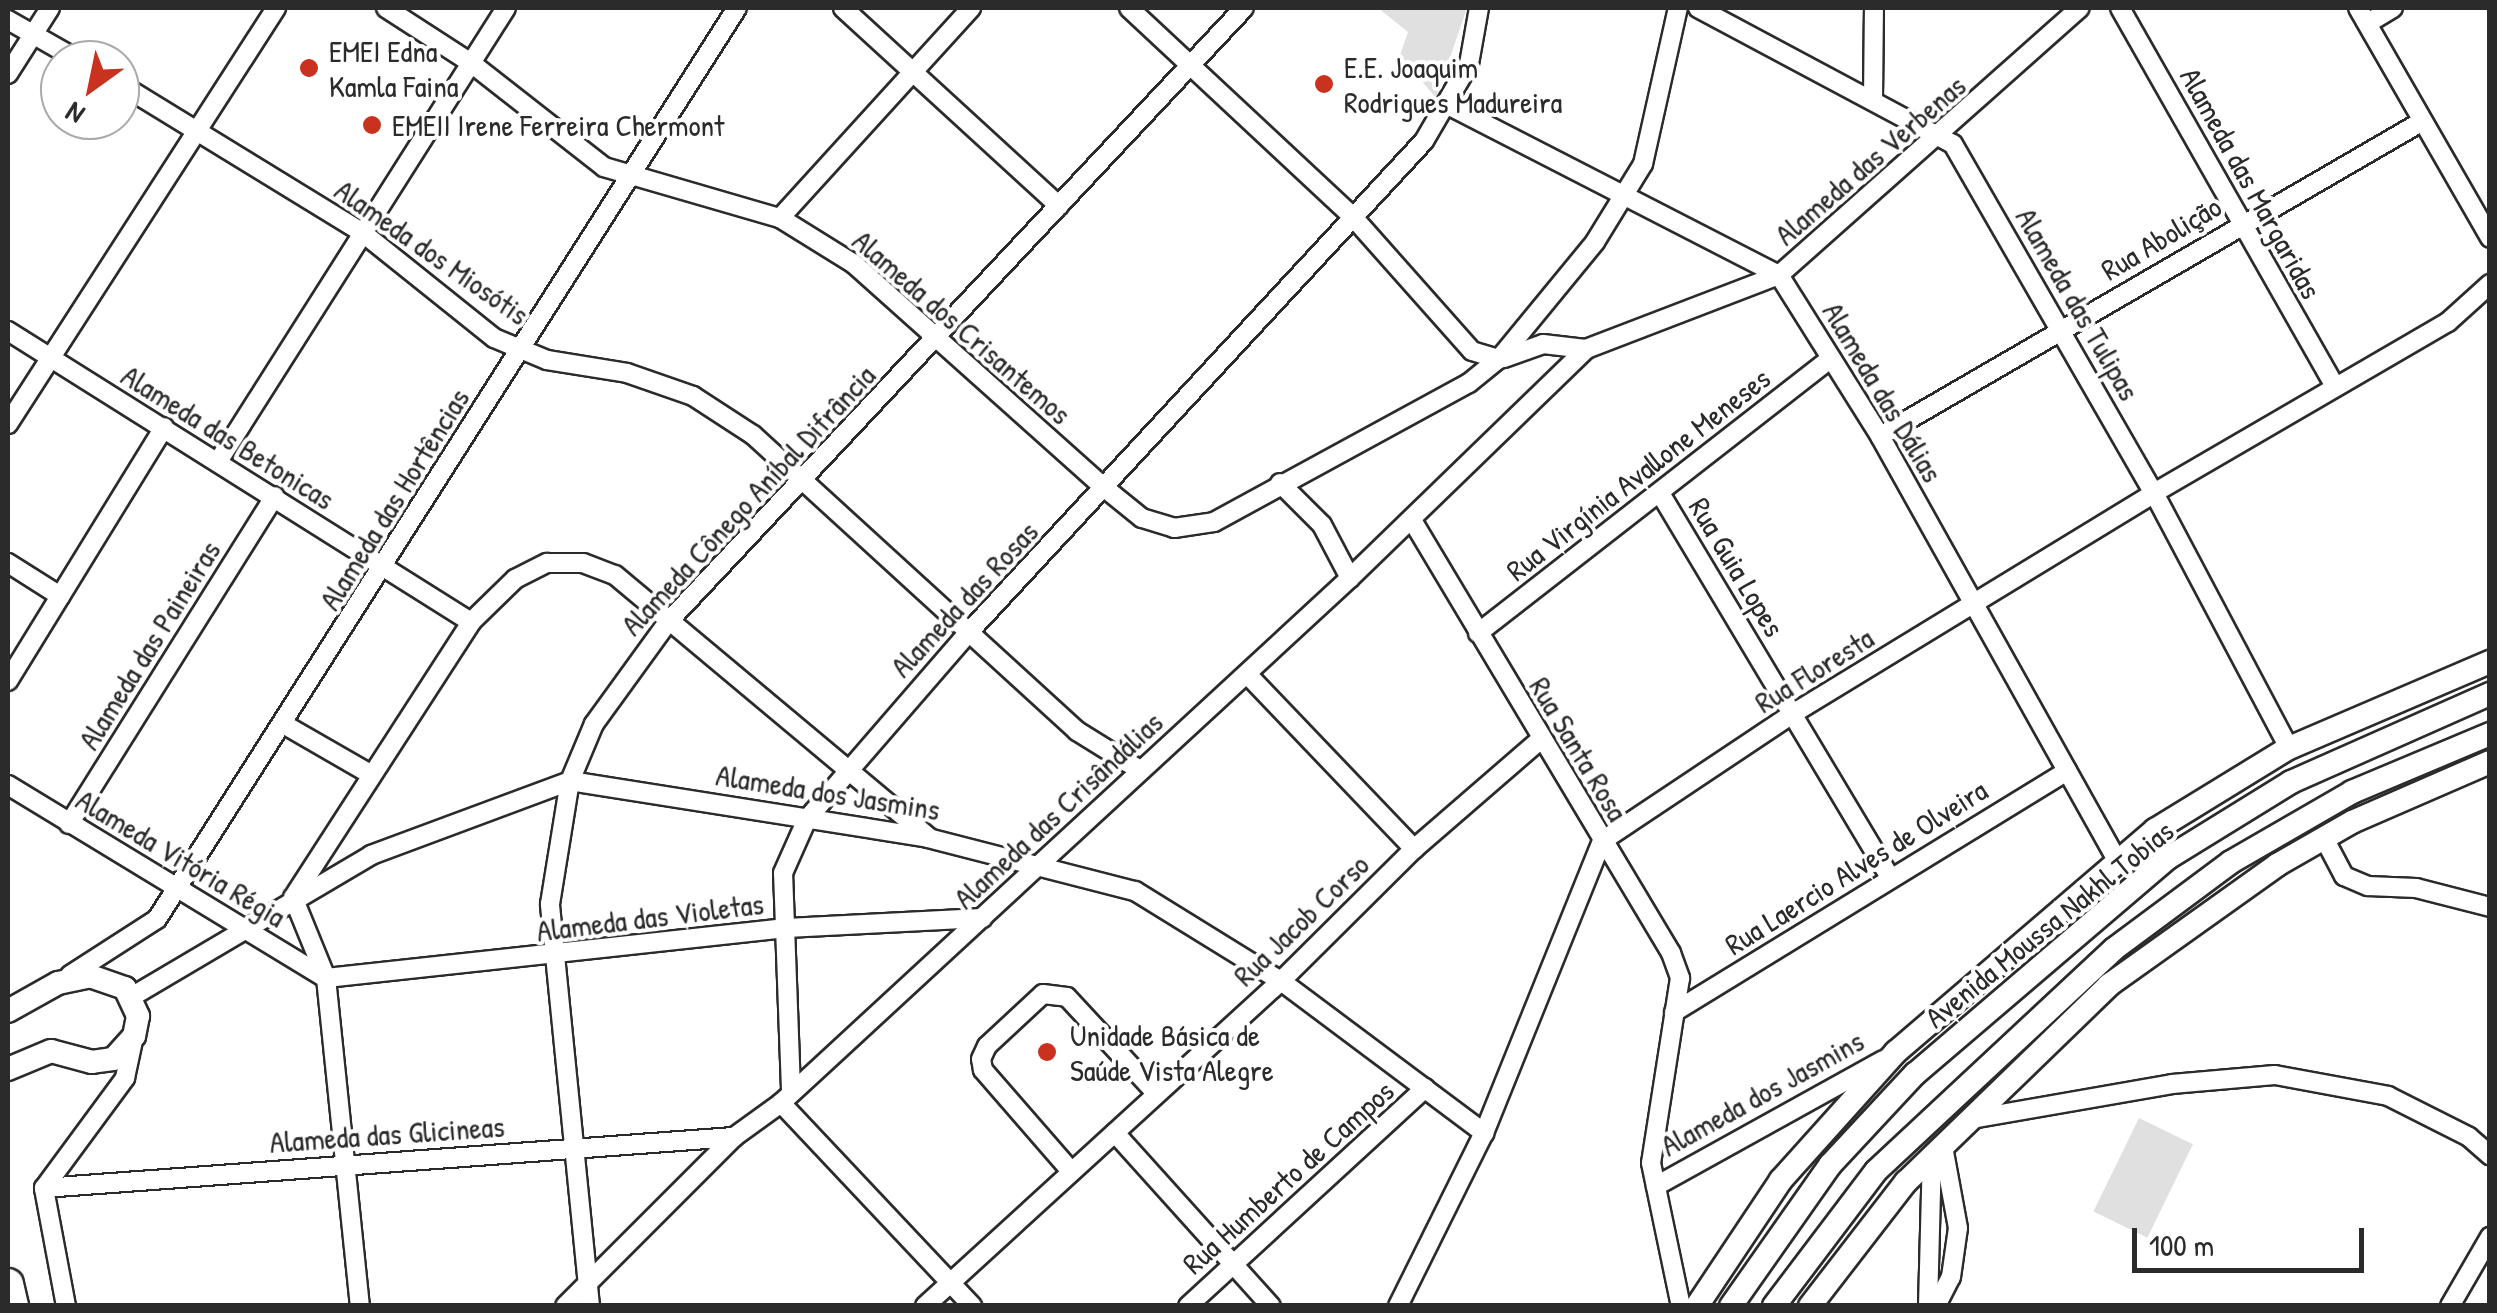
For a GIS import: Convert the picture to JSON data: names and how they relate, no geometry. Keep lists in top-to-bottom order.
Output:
{
  "streets": {
    "main road": ["Avenida Moussa Nakhl Tobias"],
    "street": [
      "Alameda das Verbenas",
      "Alameda das Margaridas",
      "Rua Abolição",
      "Alameda dos Miosótis",
      "Alameda das Tulipas",
      "Alameda dos Crisantemos",
      "Alameda das Dálias",
      "Alameda das Betonicas",
      "Rua Virgínia Avallone Meneses",
      "Alameda das Hortências",
      "Alameda Cônego Aníbal Difrância",
      "Rua Guia Lopes",
      "Alameda das Rosas",
      "Alameda das Paineiras",
      "Rua Floresta",
      "Rua Santa Rosa",
      "Alameda dos Jasmins",
      "Alameda das Crisândálias",
      "Alameda Vitória Régia",
      "Rua Laercio Alves de Olveira",
      "Alameda das Violetas",
      "Rua Jacob Corso",
      "Alameda das Glicineas",
      "Rua Humberto de Campos"
    ]
  },
  "crossings": [
    ["Alameda das Verbenas", "Alameda das Tulipas"],
    ["Alameda das Verbenas", "Alameda dos Crisantemos"],
    ["Alameda das Verbenas", "Alameda das Dálias"],
    ["Alameda das Verbenas", "Alameda das Crisândálias"],
    ["Alameda das Margaridas", "Rua Abolição"],
    ["Alameda das Margaridas", "Rua Floresta"],
    ["Rua Abolição", "Alameda das Tulipas"],
    ["Rua Abolição", "Alameda das Dálias"],
    ["Alameda dos Miosótis", "Alameda das Hortências"],
    ["Alameda dos Miosótis", "Alameda Cônego Aníbal Difrância"],
    ["Alameda dos Miosótis", "Alameda das Rosas"],
    ["Alameda dos Miosótis", "Alameda das Crisândálias"],
    ["Alameda das Tulipas", "Rua Floresta"],
    ["Alameda dos Crisantemos", "Alameda das Hortências"],
    ["Alameda dos Crisantemos", "Alameda Cônego Aníbal Difrância"],
    ["Alameda dos Crisantemos", "Alameda das Rosas"],
    ["Alameda das Dálias", "Rua Virgínia Avallone Meneses"],
    ["Alameda das Dálias", "Alameda das Rosas"],
    ["Alameda das Dálias", "Rua Floresta"],
    ["Alameda das Dálias", "Rua Laercio Alves de Olveira"],
    ["Alameda das Betonicas", "Alameda das Hortências"],
    ["Alameda das Betonicas", "Alameda das Paineiras"],
    ["Rua Virgínia Avallone Meneses", "Rua Guia Lopes"],
    ["Rua Virgínia Avallone Meneses", "Rua Santa Rosa"],
    ["Alameda das Hortências", "Alameda Vitória Régia"],
    ["Alameda Cônego Aníbal Difrância", "Alameda dos Jasmins"],
    ["Alameda Cônego Aníbal Difrância", "Alameda das Crisândálias"],
    ["Alameda Cônego Aníbal Difrância", "Alameda das Violetas"],
    ["Alameda Cônego Aníbal Difrância", "Alameda das Glicineas"],
    ["Rua Guia Lopes", "Rua Floresta"],
    ["Rua Guia Lopes", "Rua Laercio Alves de Olveira"],
    ["Alameda das Rosas", "Alameda dos Jasmins"],
    ["Alameda das Rosas", "Alameda das Crisândálias"],
    ["Alameda das Rosas", "Alameda das Violetas"],
    ["Alameda das Paineiras", "Alameda Vitória Régia"],
    ["Rua Floresta", "Rua Santa Rosa"],
    ["Rua Santa Rosa", "Alameda dos Jasmins"],
    ["Rua Santa Rosa", "Alameda das Crisândálias"],
    ["Rua Santa Rosa", "Rua Laercio Alves de Olveira"],
    ["Rua Santa Rosa", "Rua Jacob Corso"],
    ["Alameda dos Jasmins", "Alameda das Crisândálias"],
    ["Alameda dos Jasmins", "Alameda Vitória Régia"],
    ["Alameda dos Jasmins", "Rua Jacob Corso"],
    ["Alameda dos Jasmins", "Rua Humberto de Campos"],
    ["Alameda das Crisândálias", "Alameda das Violetas"],
    ["Alameda das Crisândálias", "Alameda das Glicineas"],
    ["Alameda Vitória Régia", "Alameda das Violetas"]
  ],
  "places": [
    "EMEI Edna Kamla Faina",
    "E.E. Joaquim Rodrigues Madureira",
    "EMEII Irene Ferreira Chermont",
    "Unidade Básica de Saúde Vista Alegre"
  ],
  "scale_bar": "100 m",
  "north": "bottom left"
}
